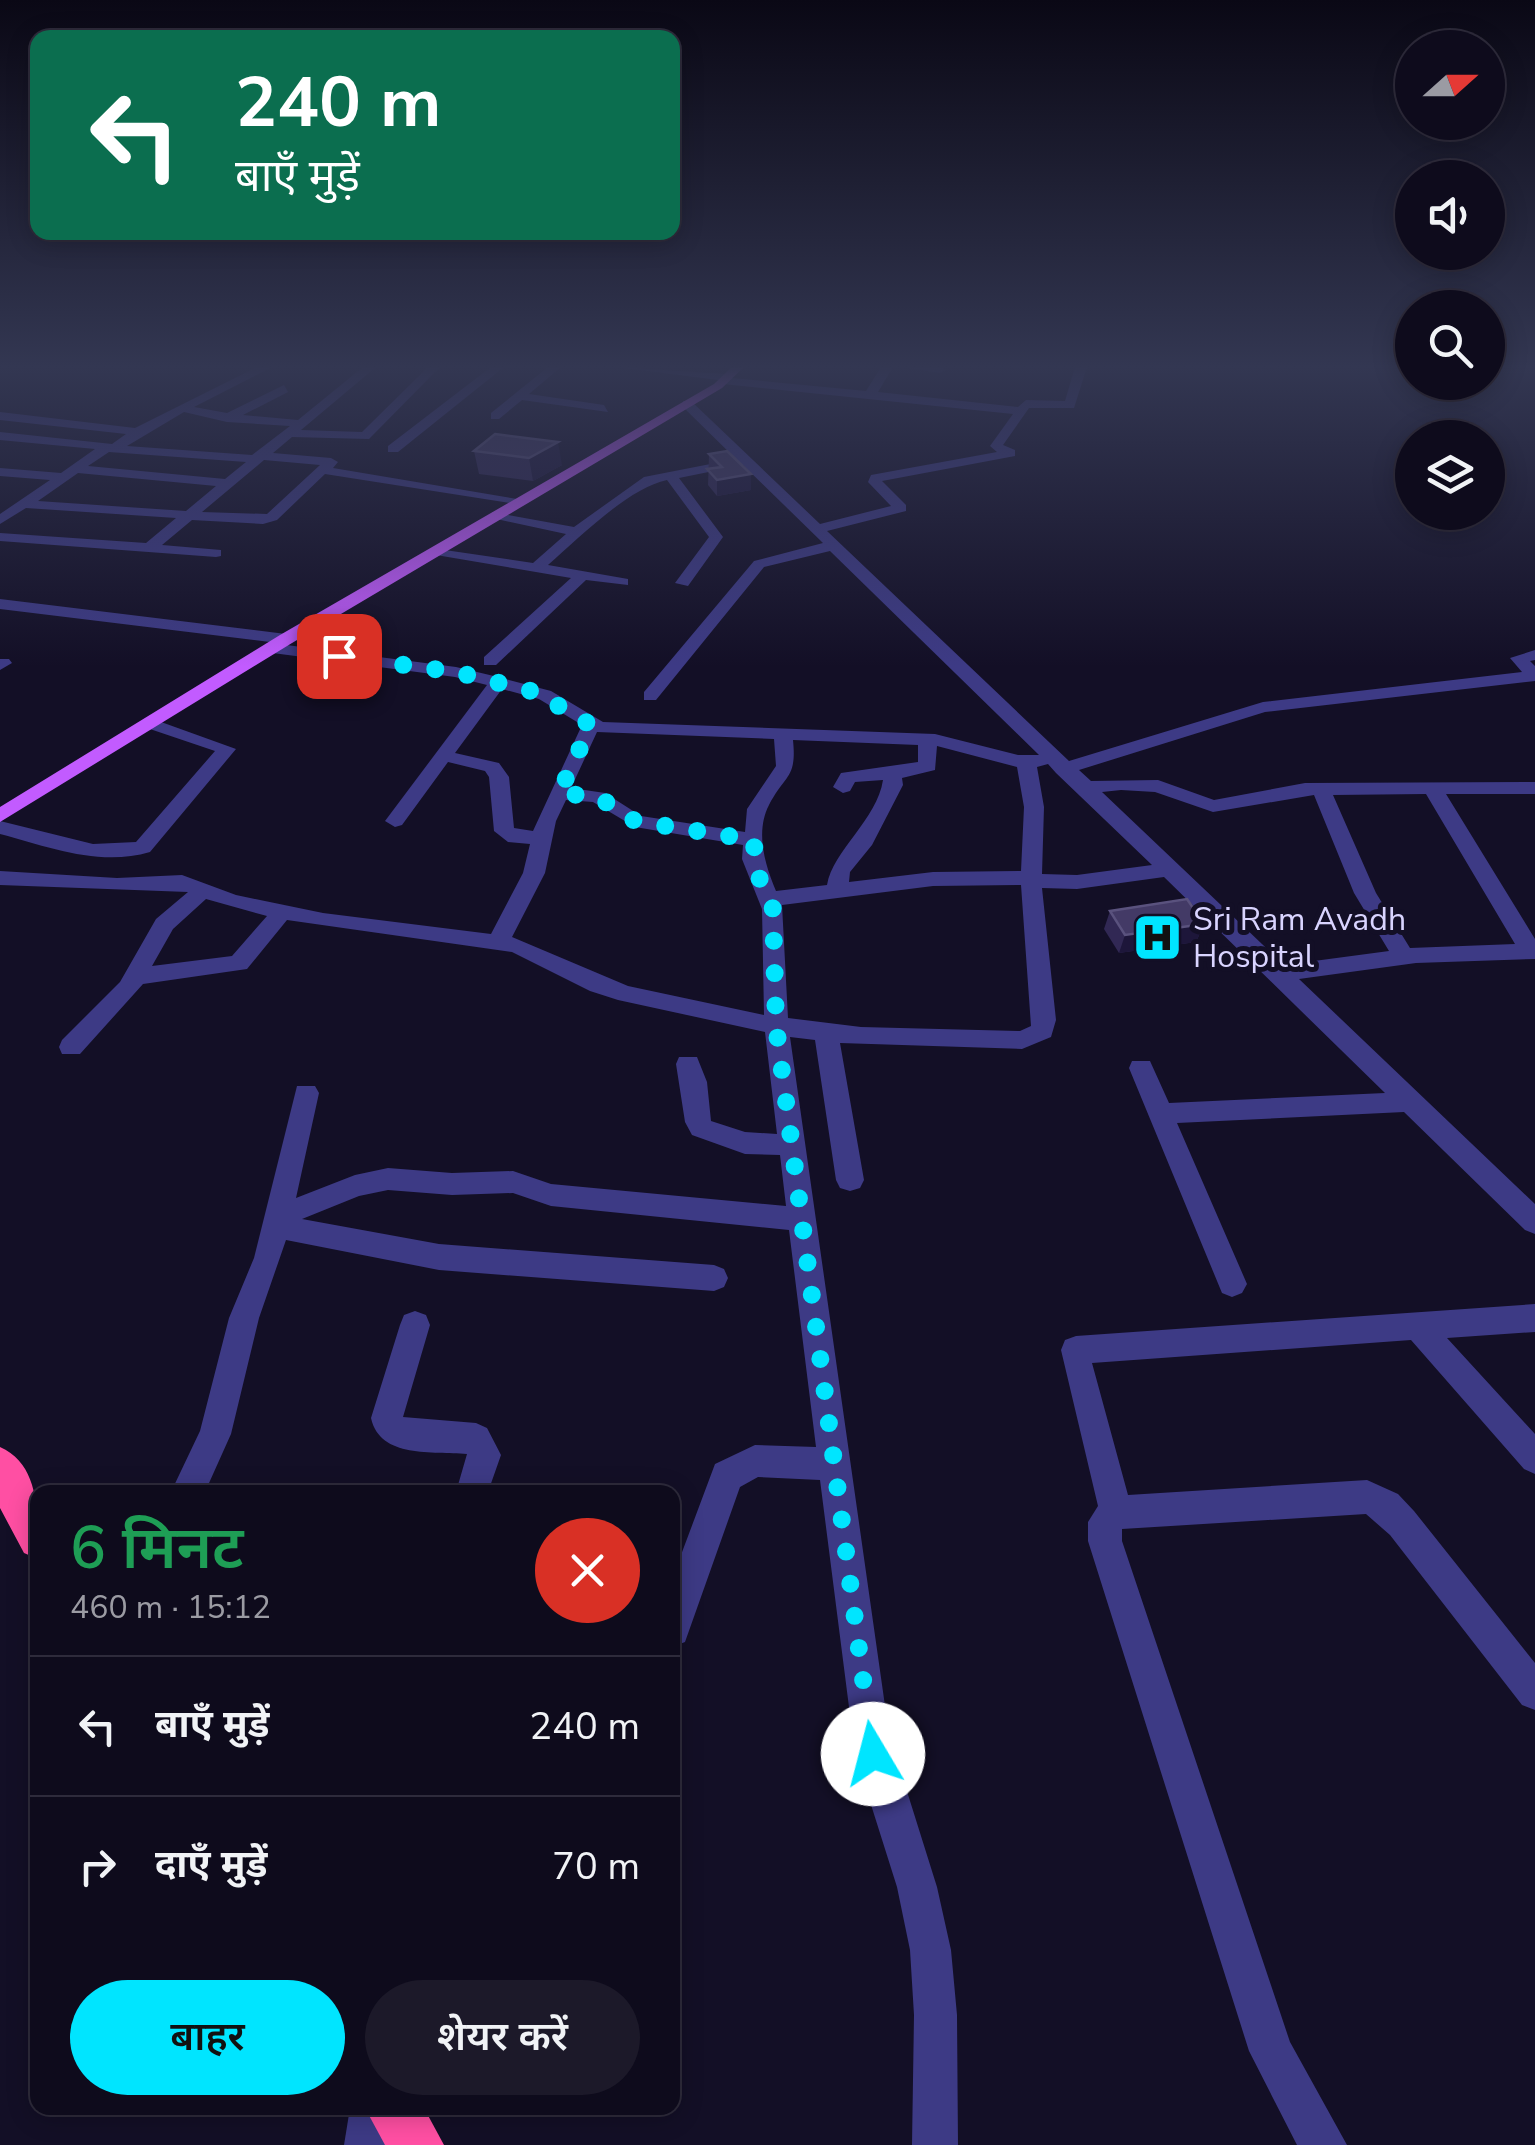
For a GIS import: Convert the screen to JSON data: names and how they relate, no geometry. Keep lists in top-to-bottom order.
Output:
{
  "places": {
    "hospital": ["Sri Ram Avadh Hospital"]
  },
  "north": "right",
  "page": {
    "turn": ["240 m", "बाएँ मुड़ें"],
    "heading": ["6 मिनट", "460 m · 15:12"],
    "list": [
      {
        "name": "बाएँ मुड़ें",
        "value": "240 m"
      },
      {
        "name": "दाएँ मुड़ें",
        "value": "70 m"
      }
    ],
    "buttons": ["बाहर", "शेयर करें"]
  }
}
